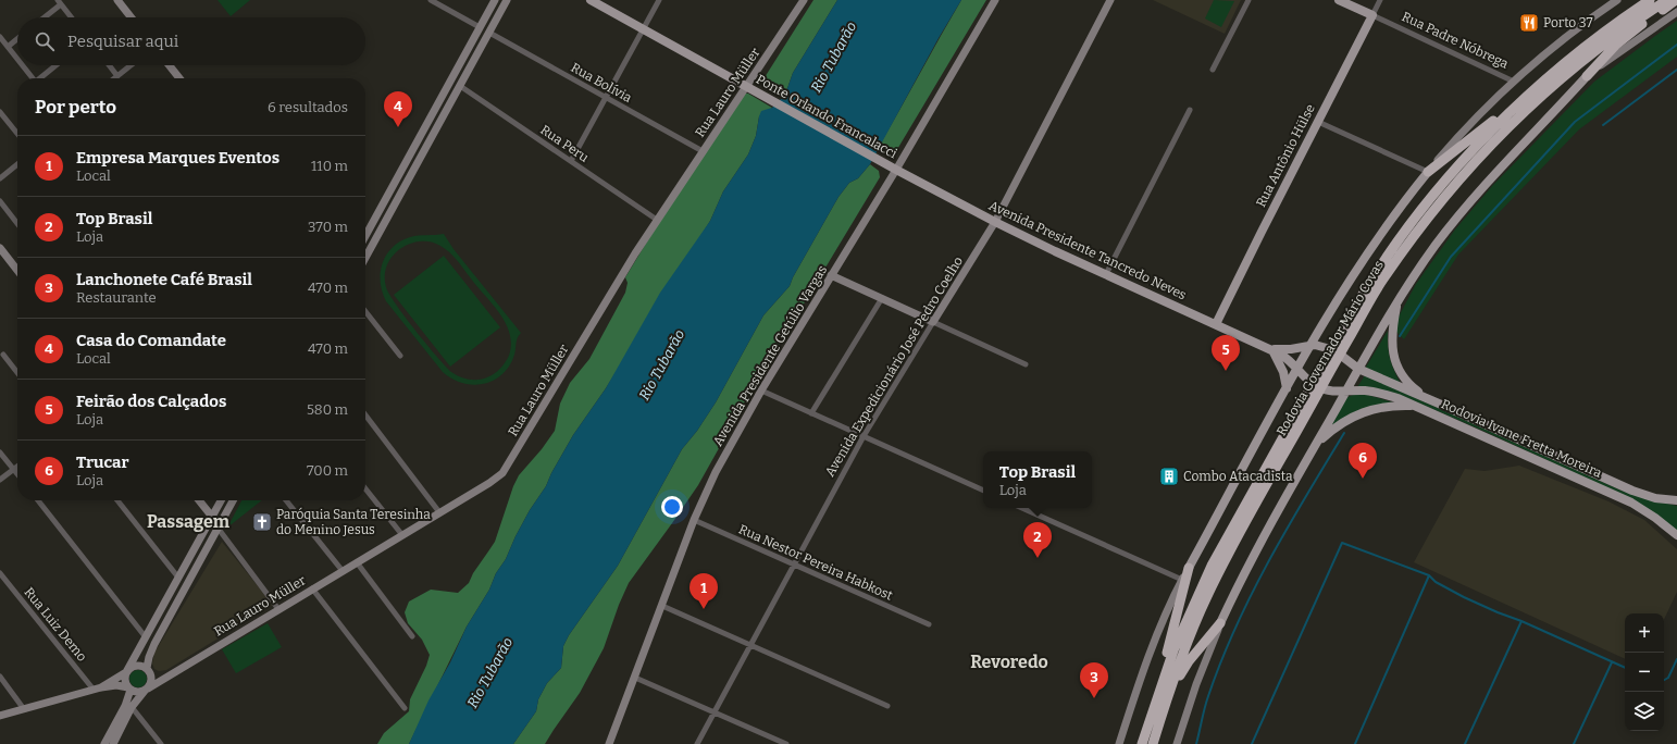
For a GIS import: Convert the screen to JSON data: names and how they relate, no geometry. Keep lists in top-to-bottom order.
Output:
{
  "streets": {
    "highway": ["Rodovia Governador Mário Covas"],
    "main road": [
      "Rua Padre Nóbrega",
      "Rua Lauro Müller",
      "Ponte Orlando Francalacci",
      "Rua Antônio Hülse",
      "Avenida Presidente Tancredo Neves",
      "Avenida Presidente Getúlio Vargas",
      "Avenida Expedicionário José Pedro Coelho",
      "Rodovia Ivane Fretta Moreira"
    ],
    "street": [
      "Rua Bolívia",
      "Rua Peru",
      "Rua Nestor Pereira Habkost",
      "Rua Luiz Demo"
    ]
  },
  "crossings": [
    ["Rua Padre Nóbrega", "Rua Antônio Hülse"],
    ["Rua Bolívia", "Rua Lauro Müller"],
    ["Rua Lauro Müller", "Ponte Orlando Francalacci"],
    ["Rua Lauro Müller", "Rua Peru"],
    ["Ponte Orlando Francalacci", "Avenida Presidente Tancredo Neves"],
    ["Ponte Orlando Francalacci", "Avenida Presidente Getúlio Vargas"],
    ["Rua Antônio Hülse", "Avenida Presidente Tancredo Neves"],
    ["Avenida Presidente Tancredo Neves", "Avenida Presidente Getúlio Vargas"],
    ["Avenida Presidente Tancredo Neves", "Avenida Expedicionário José Pedro Coelho"],
    ["Avenida Presidente Tancredo Neves", "Rodovia Ivane Fretta Moreira"],
    ["Avenida Presidente Getúlio Vargas", "Rua Nestor Pereira Habkost"],
    ["Avenida Expedicionário José Pedro Coelho", "Rua Nestor Pereira Habkost"]
  ],
  "districts": ["Passagem", "Revoredo"],
  "water": ["Rio Tubarão"],
  "places": {
    "restaurant": ["Porto 37"],
    "building": ["Combo Atacadista"],
    "church": ["Paróquia Santa Teresinha do Menino Jesus"]
  },
  "page": {
    "search": "Pesquisar aqui",
    "heading": ["Por perto", "6 resultados"],
    "pins": [
      "4",
      "5",
      "6",
      "2",
      "1",
      "3"
    ],
    "list": [
      {
        "mark": "1",
        "name": "Empresa Marques Eventos",
        "note": "Local",
        "value": "110 m"
      },
      {
        "mark": "2",
        "name": "Top Brasil",
        "note": "Loja",
        "value": "370 m"
      },
      {
        "mark": "3",
        "name": "Lanchonete Café Brasil",
        "note": "Restaurante",
        "value": "470 m"
      },
      {
        "mark": "4",
        "name": "Casa do Comandate",
        "note": "Local",
        "value": "470 m"
      },
      {
        "mark": "5",
        "name": "Feirão dos Calçados",
        "note": "Loja",
        "value": "580 m"
      },
      {
        "mark": "6",
        "name": "Trucar",
        "note": "Loja",
        "value": "700 m"
      }
    ],
    "popup": ["Top Brasil", "Loja"],
    "map_buttons": ["+", "−"]
  }
}
